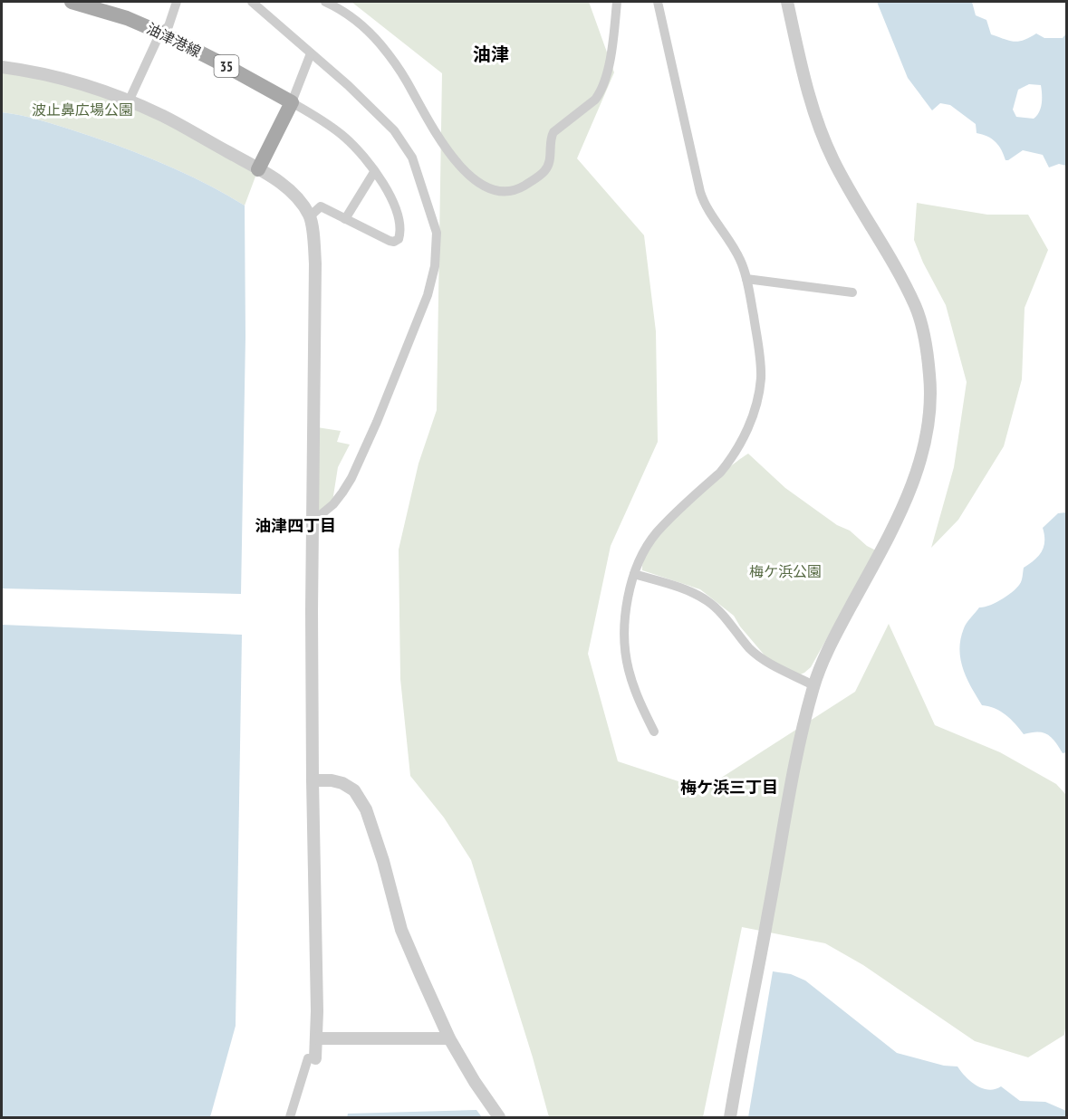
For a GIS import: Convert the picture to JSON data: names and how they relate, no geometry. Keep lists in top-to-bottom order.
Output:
{
  "streets": {
    "main road": ["油津港線", "35"]
  },
  "districts": ["油津", "油津四丁目", "梅ケ浜三丁目"],
  "parks": ["波止鼻広場公園", "梅ケ浜公園"]
}
